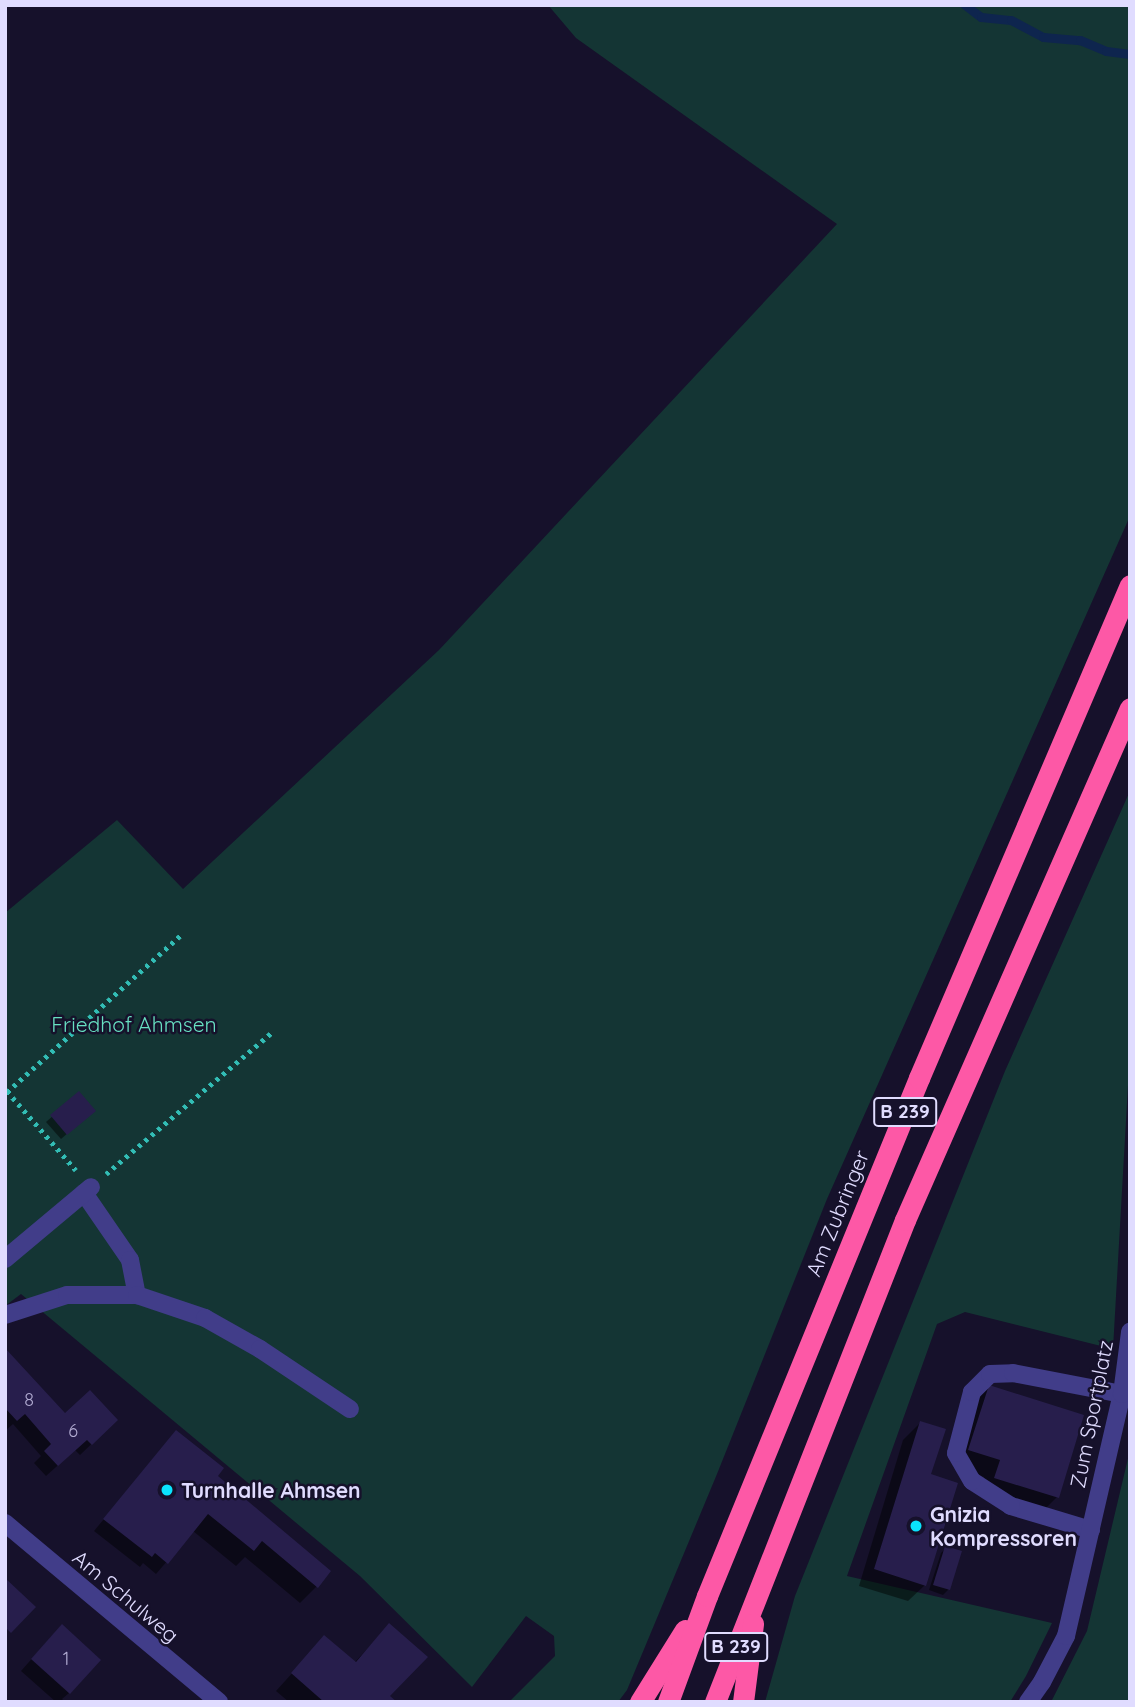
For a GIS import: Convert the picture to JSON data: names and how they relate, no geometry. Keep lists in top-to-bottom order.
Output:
{
  "streets": {
    "highway": ["B 239", "Am Zubringer"],
    "street": ["Zum Sportplatz", "Am Schulweg"]
  },
  "parks": ["Friedhof Ahmsen"],
  "places": ["Turnhalle Ahmsen", "Gnizia Kompressoren"],
  "house_numbers": ["8", "6", "1"]
}
